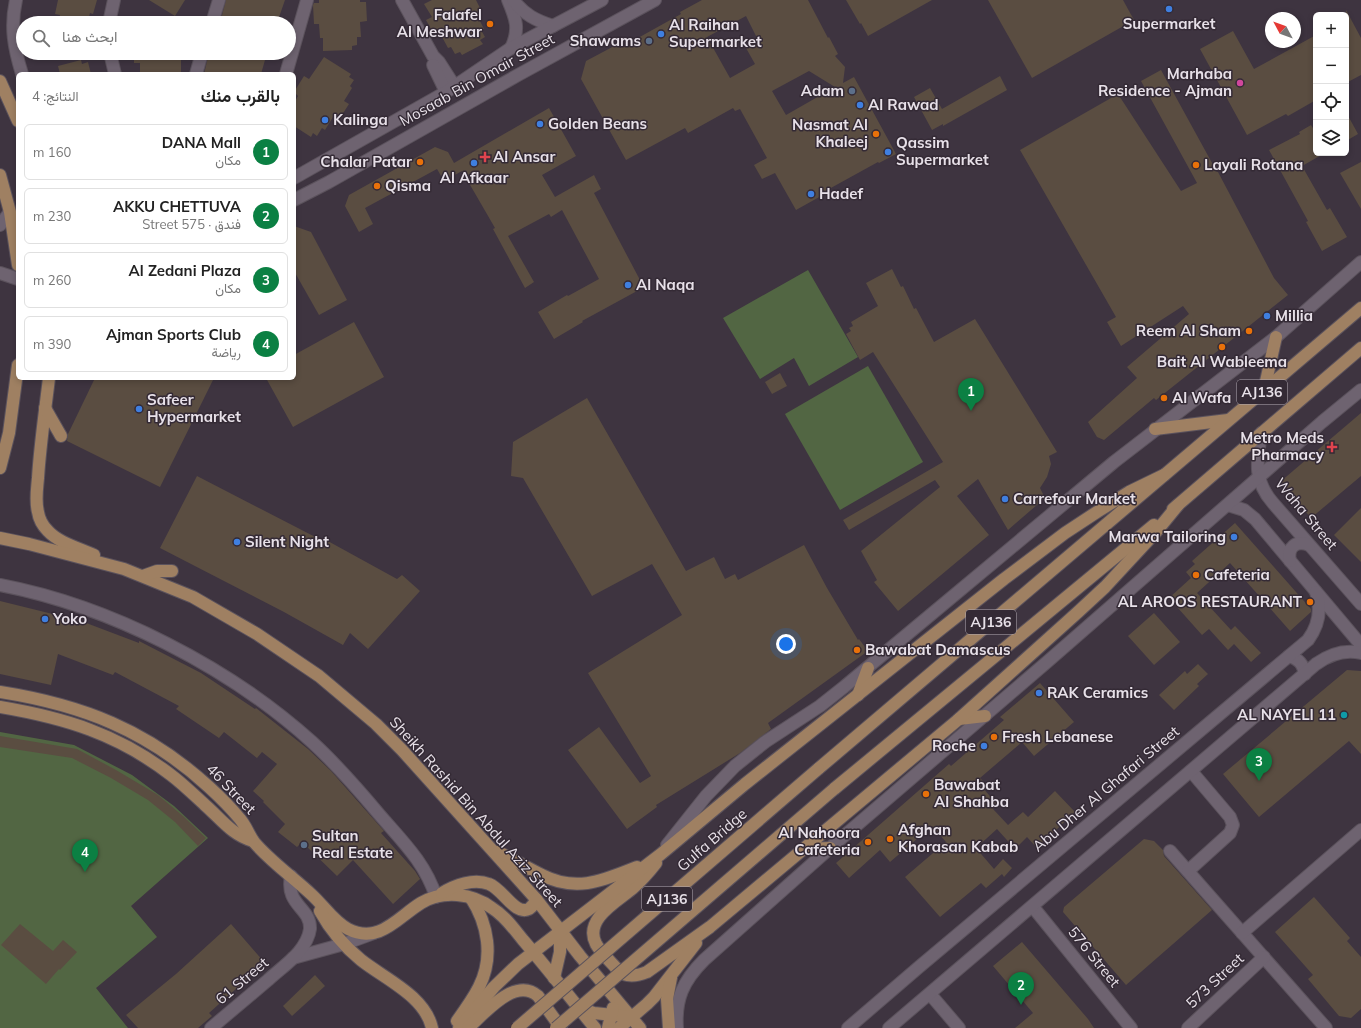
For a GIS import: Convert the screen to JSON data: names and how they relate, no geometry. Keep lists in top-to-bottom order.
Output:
{
  "streets": {
    "main road": [
      "AJ136",
      "46 Street",
      "Sheikh Rashid Bin Abdul Aziz Street",
      "Gulfa Bridge"
    ],
    "street": [
      "Mosaab Bin Omair Street",
      "Waha Street",
      "Abu Dher Al Ghafari Street",
      "576 Street",
      "61 Street",
      "573 Street"
    ]
  },
  "crossings": [
    ["AJ136", "Waha Street"],
    ["AJ136", "Gulfa Bridge"]
  ],
  "places": {
    "other": [
      "Supermarket",
      "Falafel Al Meshwar",
      "Al Raihan Supermarket",
      "Shawams",
      "Marhaba Residence - Ajman",
      "Adam",
      "Al Rawad",
      "Kalinga",
      "Golden Beans",
      "Nasmat Al Khaleej",
      "Qassim Supermarket",
      "Chalar Patar",
      "Al Afkaar",
      "Layali Rotana",
      "Qisma",
      "Hadef",
      "Al Naqa",
      "Millia",
      "Reem Al Sham",
      "Bait Al Wableema",
      "Al Wafa",
      "Safeer Hypermarket",
      "Carrefour Market",
      "Marwa Tailoring",
      "Silent Night",
      "Cafeteria",
      "AL AROOS RESTAURANT",
      "Yoko",
      "Bawabat Damascus",
      "RAK Ceramics",
      "AL NAYELI 11",
      "Fresh Lebanese",
      "Roche",
      "Bawabat Al Shahba",
      "Afghan Khorasan Kabab",
      "Al Nahoora Cafeteria",
      "Sultan Real Estate"
    ],
    "health": ["Al Ansar", "Metro Meds Pharmacy"]
  },
  "north": "top left",
  "page": {
    "map_buttons": ["+", "−"],
    "search": "ابحث هنا",
    "heading": ["بالقرب منك", "النتائج: 4"],
    "list": [
      {
        "mark": "1",
        "name": "DANA Mall",
        "note": "مكان",
        "value": "160 m"
      },
      {
        "mark": "2",
        "name": "AKKU CHETTUVA",
        "note": "فندق · 575 Street",
        "value": "230 m"
      },
      {
        "mark": "3",
        "name": "Al Zedani Plaza",
        "note": "مكان",
        "value": "260 m"
      },
      {
        "mark": "4",
        "name": "Ajman Sports Club",
        "note": "رياضة",
        "value": "390 m"
      }
    ],
    "pins": [
      "1",
      "3",
      "4",
      "2"
    ]
  }
}
